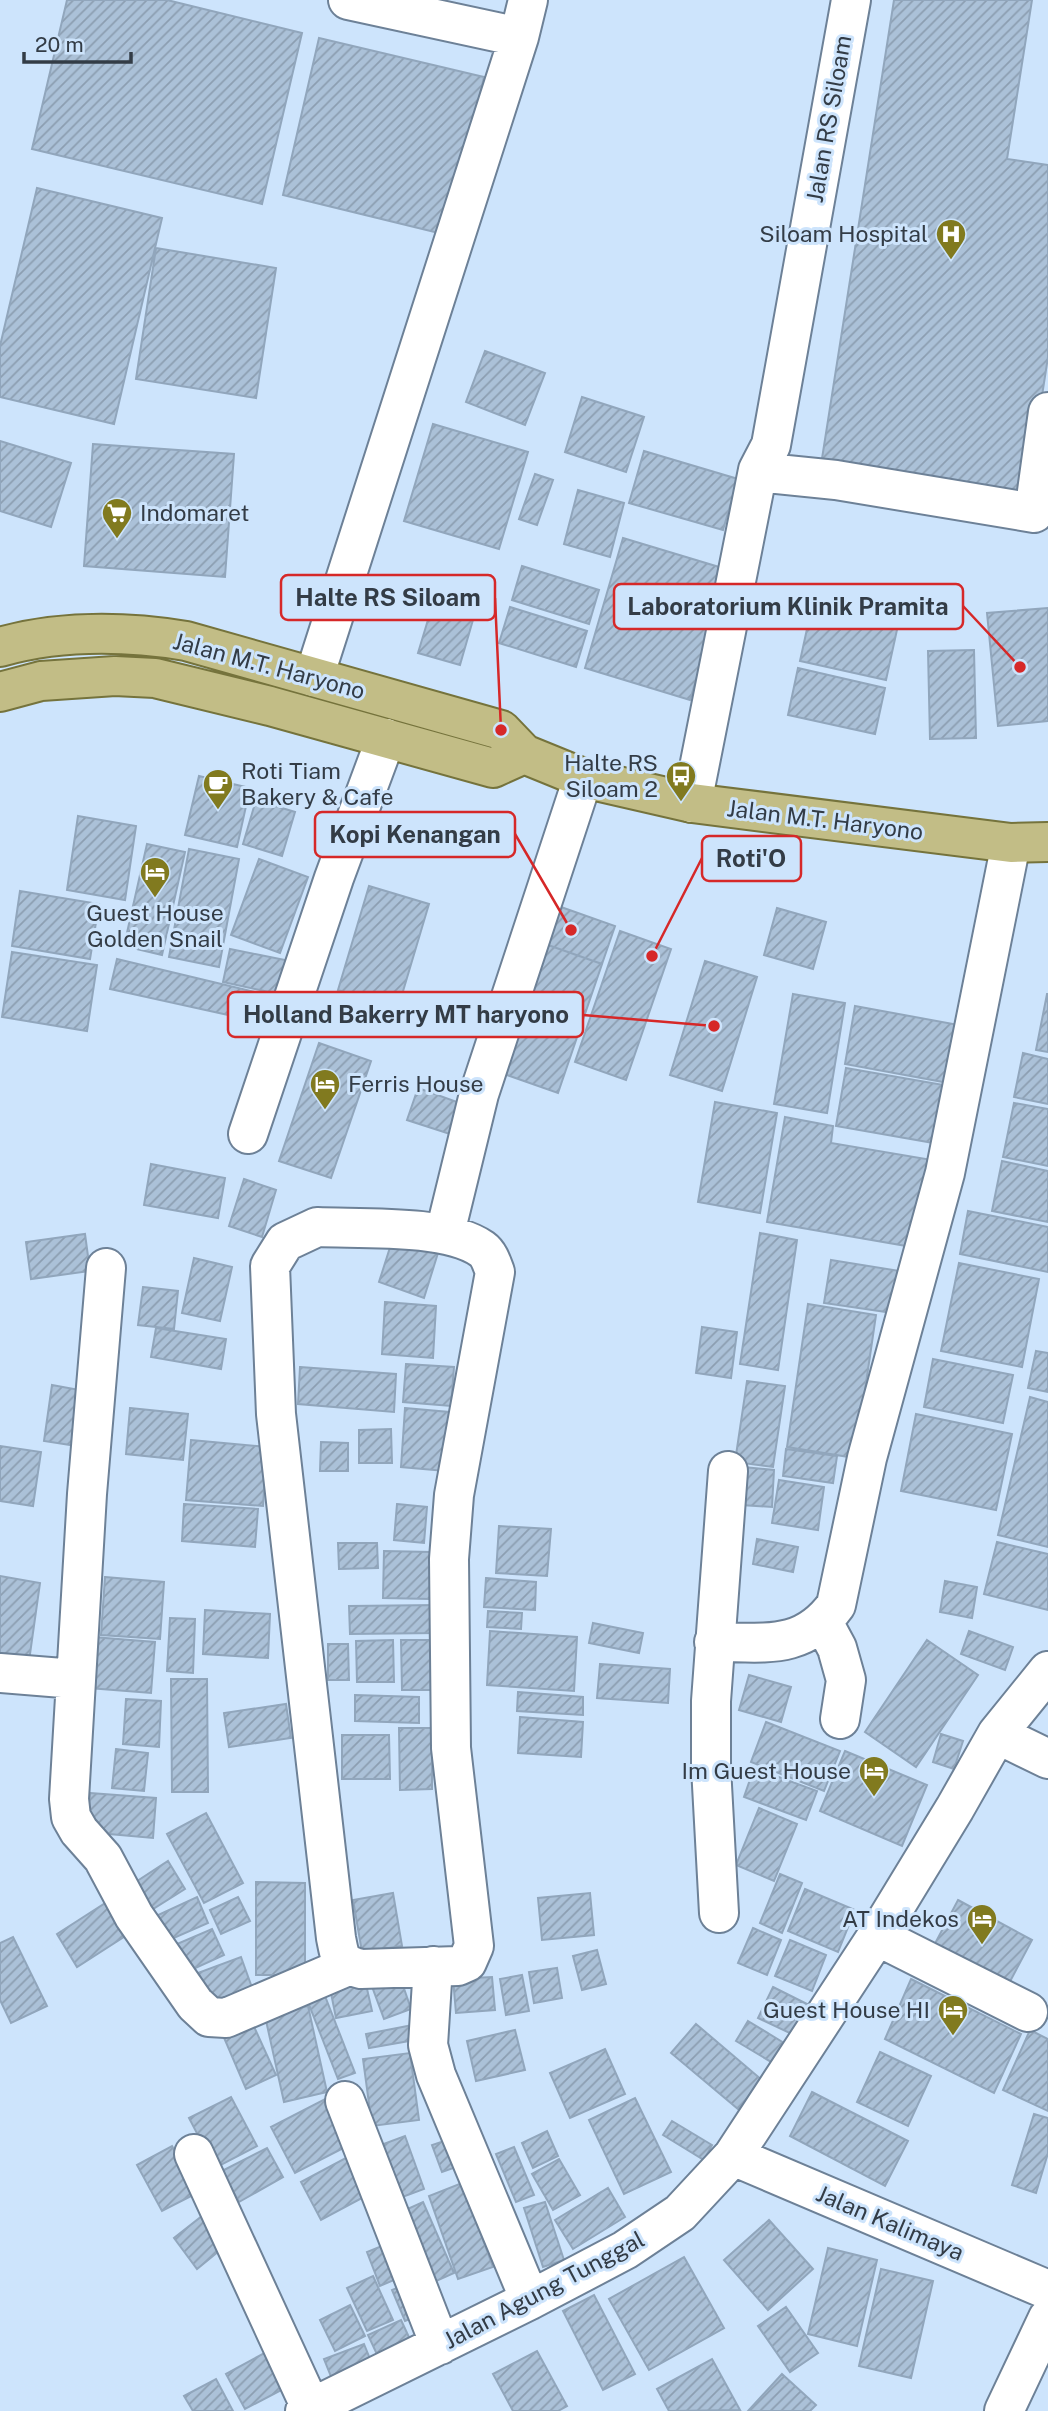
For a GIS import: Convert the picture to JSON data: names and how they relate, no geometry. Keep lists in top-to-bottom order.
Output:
{
  "streets": {
    "main road": ["Jalan M.T. Haryono"],
    "street": ["Jalan RS Siloam", "Jalan Kalimaya", "Jalan Agung Tunggal"]
  },
  "crossings": [
    ["Jalan RS Siloam", "Jalan M.T. Haryono"],
    ["Jalan Kalimaya", "Jalan Agung Tunggal"]
  ],
  "places": {
    "hospital": ["Siloam Hospital"],
    "supermarket": ["Indomaret"],
    "other": [
      "Laboratorium Klinik Pramita",
      "Halte RS Siloam",
      "Kopi Kenangan",
      "Roti'O",
      "Holland Bakerry MT haryono"
    ],
    "bus stop": ["Halte RS Siloam 2"],
    "cafe": ["Roti Tiam Bakery & Cafe"],
    "hotel": [
      "Guest House Golden Snail",
      "Ferris House",
      "Im Guest House",
      "AT Indekos",
      "Guest House HI"
    ]
  },
  "scale_bar": "20 m"
}
